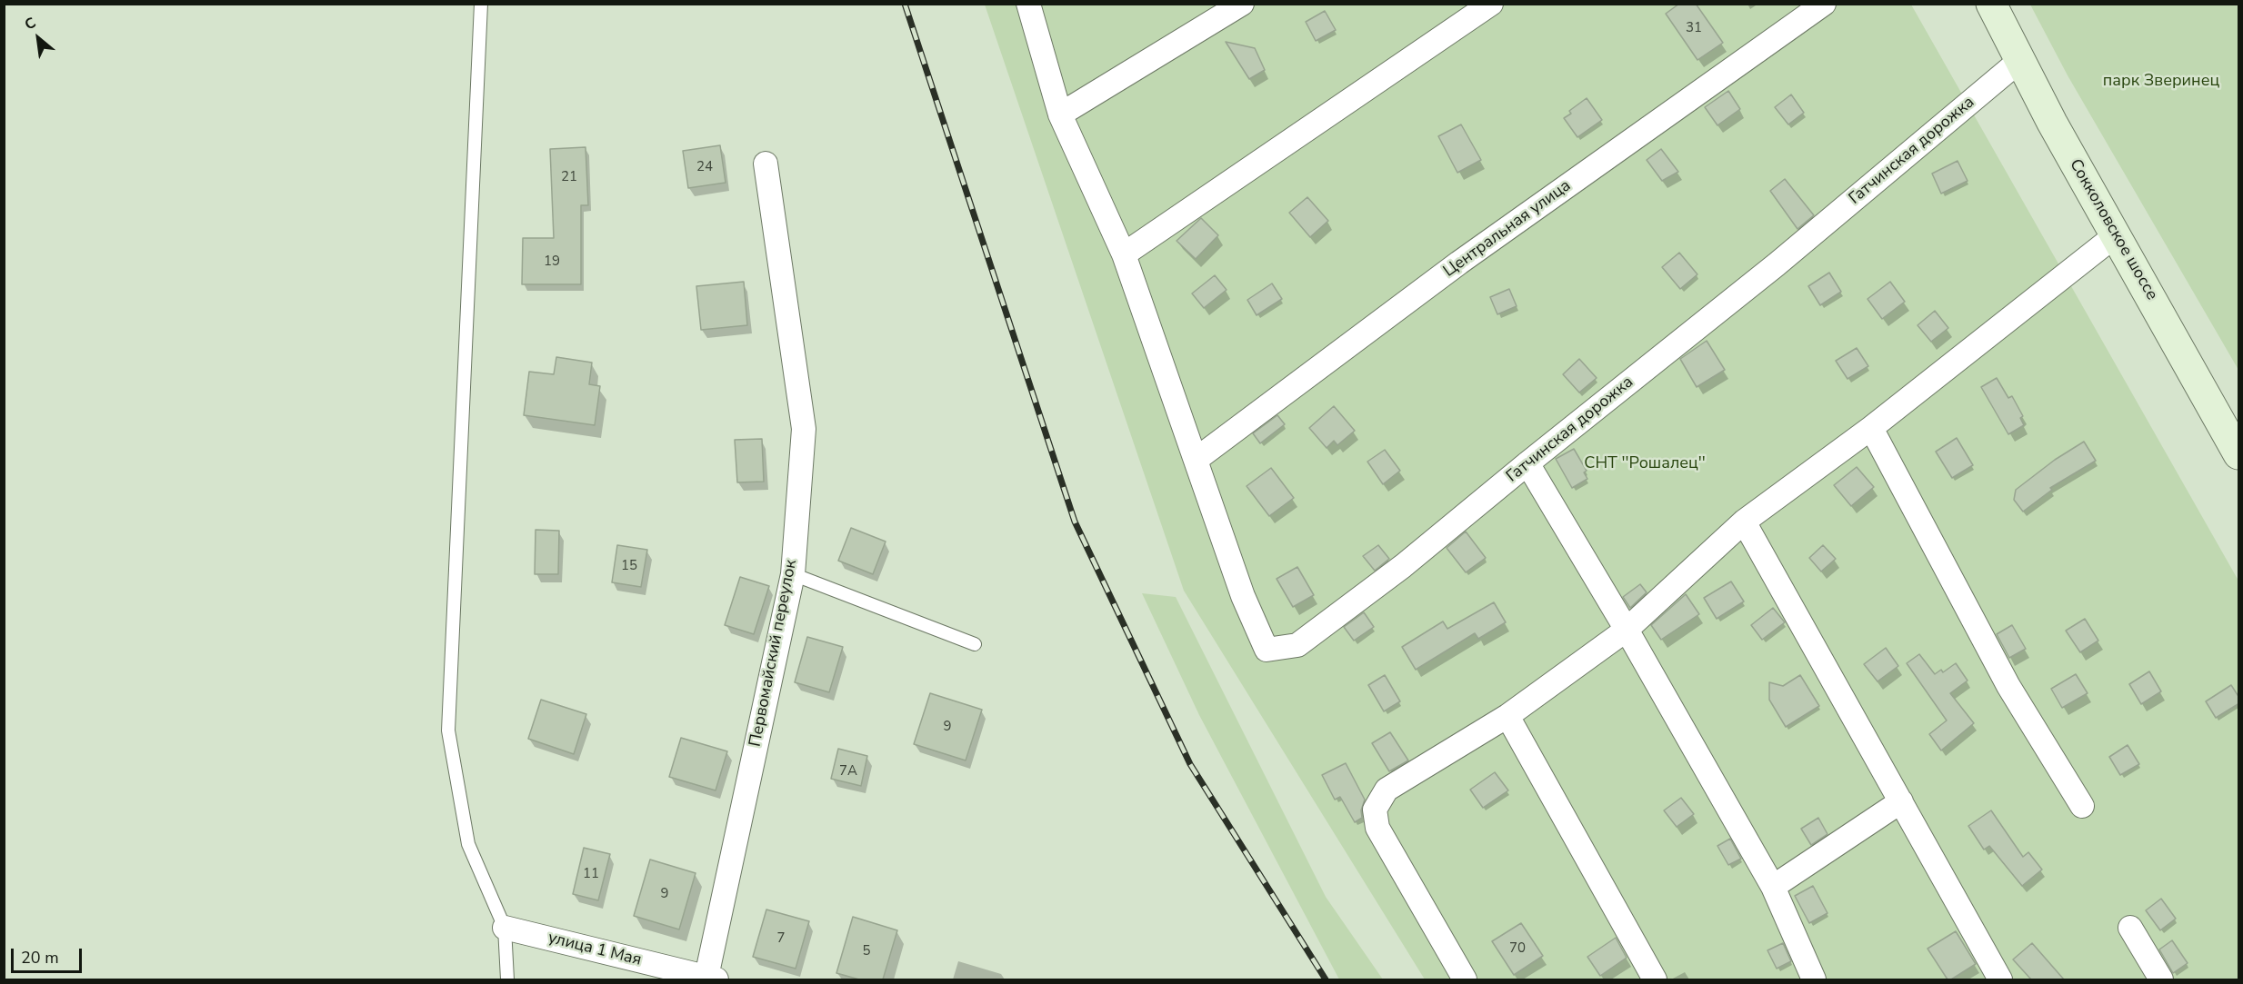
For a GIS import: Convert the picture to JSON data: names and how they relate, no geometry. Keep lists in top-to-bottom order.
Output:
{
  "streets": {
    "main road": ["Сокколовское шоссе"],
    "street": [
      "Гатчинская дорожка",
      "Центральная улица",
      "Первомайский переулок",
      "улица 1 Мая"
    ]
  },
  "crossings": [
    ["Гатчинская дорожка", "Центральная улица"],
    ["Гатчинская дорожка", "Сокколовское шоссе"],
    ["Первомайский переулок", "улица 1 Мая"]
  ],
  "parks": ["парк Зверинец", "СНТ ''Рошалец''"],
  "house_numbers": [
    "31",
    "24",
    "21",
    "19",
    "15",
    "9",
    "7А",
    "11",
    "9",
    "7",
    "70",
    "5"
  ],
  "scale_bar": "20 m",
  "north": "top left"
}
